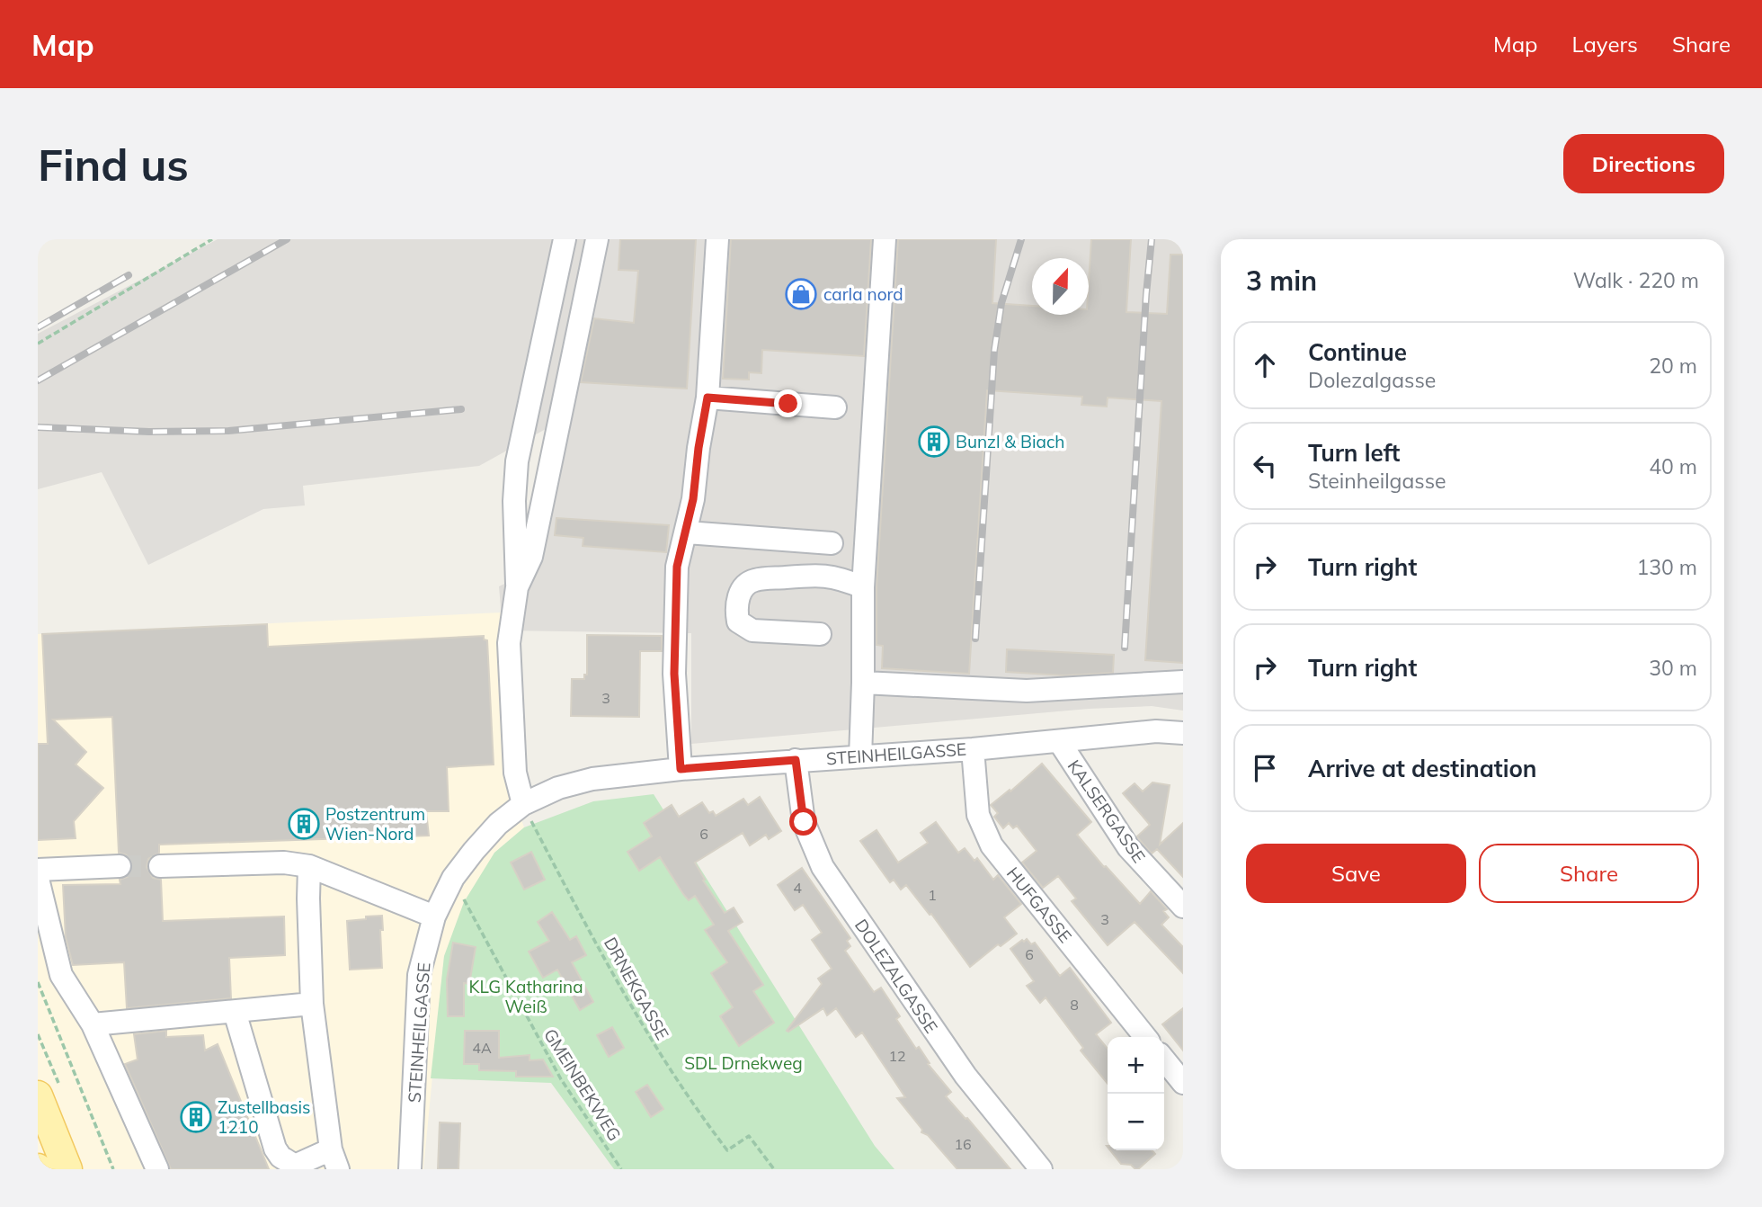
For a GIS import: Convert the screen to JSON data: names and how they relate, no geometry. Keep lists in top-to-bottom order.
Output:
{
  "streets": {
    "street": [
      "STEINHEILGASSE",
      "KALSERGASSE",
      "HUFGASSE",
      "DOLEZALGASSE"
    ],
    "path": ["DRNEKGASSE", "GMEINBEKWEG"]
  },
  "crossings": [
    ["STEINHEILGASSE", "KALSERGASSE"],
    ["STEINHEILGASSE", "HUFGASSE"],
    ["STEINHEILGASSE", "DOLEZALGASSE"],
    ["STEINHEILGASSE", "DRNEKGASSE"],
    ["STEINHEILGASSE", "GMEINBEKWEG"]
  ],
  "parks": ["KLG Katharina Weiß", "SDL Drnekweg"],
  "places": {
    "shop": ["carla nord"],
    "building": ["Bunzl & Biach", "Postzentrum Wien-Nord", "Zustellbasis 1210"]
  },
  "house_numbers": [
    "3",
    "6",
    "4",
    "1",
    "3",
    "6",
    "8",
    "4A",
    "12",
    "16"
  ],
  "north": "top",
  "page": {
    "header": "Map",
    "nav": ["Map", "Layers", "Share"],
    "buttons": [
      "Directions",
      ["Save", "Share"]
    ],
    "title": "Find us",
    "heading": ["3 min", "Walk · 220 m"],
    "list": [
      ["Continue", "Dolezalgasse", "20 m"],
      ["Turn left", "Steinheilgasse", "40 m"],
      ["Turn right", "130 m"],
      ["Turn right", "30 m"],
      "Arrive at destination"
    ],
    "map_buttons": ["+", "−"]
  }
}
